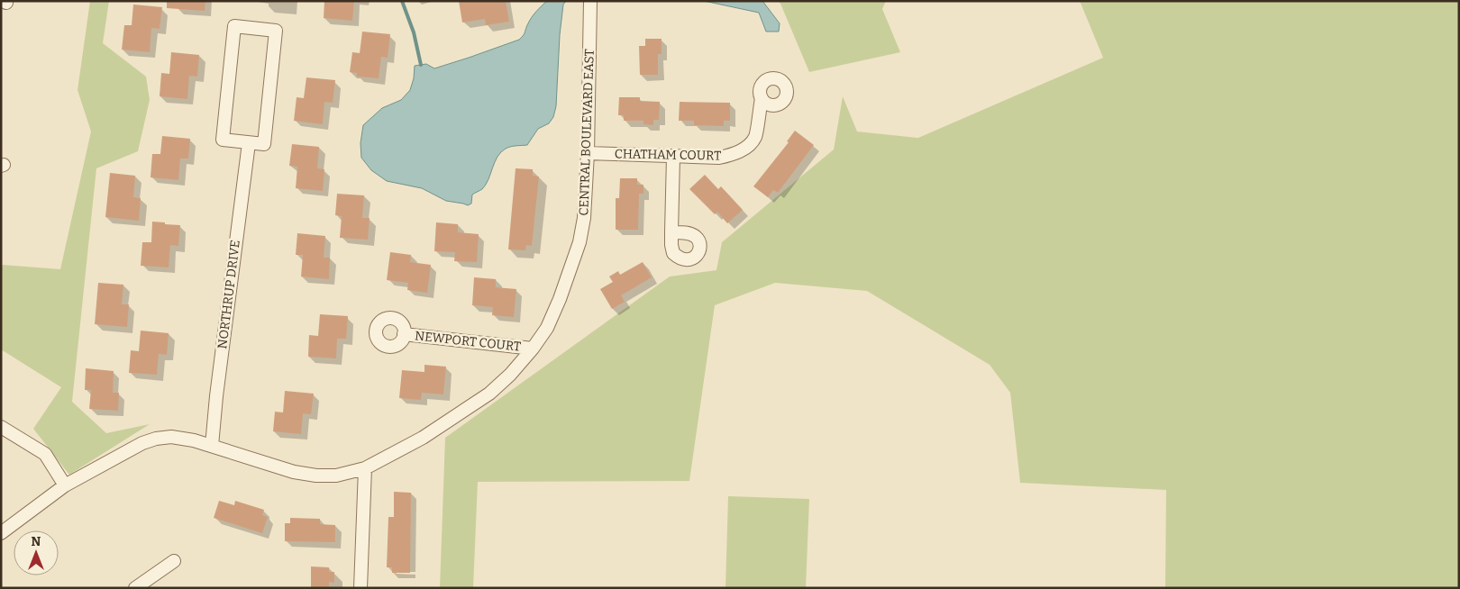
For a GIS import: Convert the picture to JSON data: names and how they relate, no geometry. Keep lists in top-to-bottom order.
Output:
{
  "streets": {
    "street": [
      "CENTRAL BOULEVARD EAST",
      "CHATHAM COURT",
      "NORTHRUP DRIVE",
      "NEWPORT COURT"
    ]
  },
  "crossings": [
    ["CENTRAL BOULEVARD EAST", "CHATHAM COURT"],
    ["CENTRAL BOULEVARD EAST", "NORTHRUP DRIVE"],
    ["CENTRAL BOULEVARD EAST", "NEWPORT COURT"]
  ],
  "north": "top"
}
